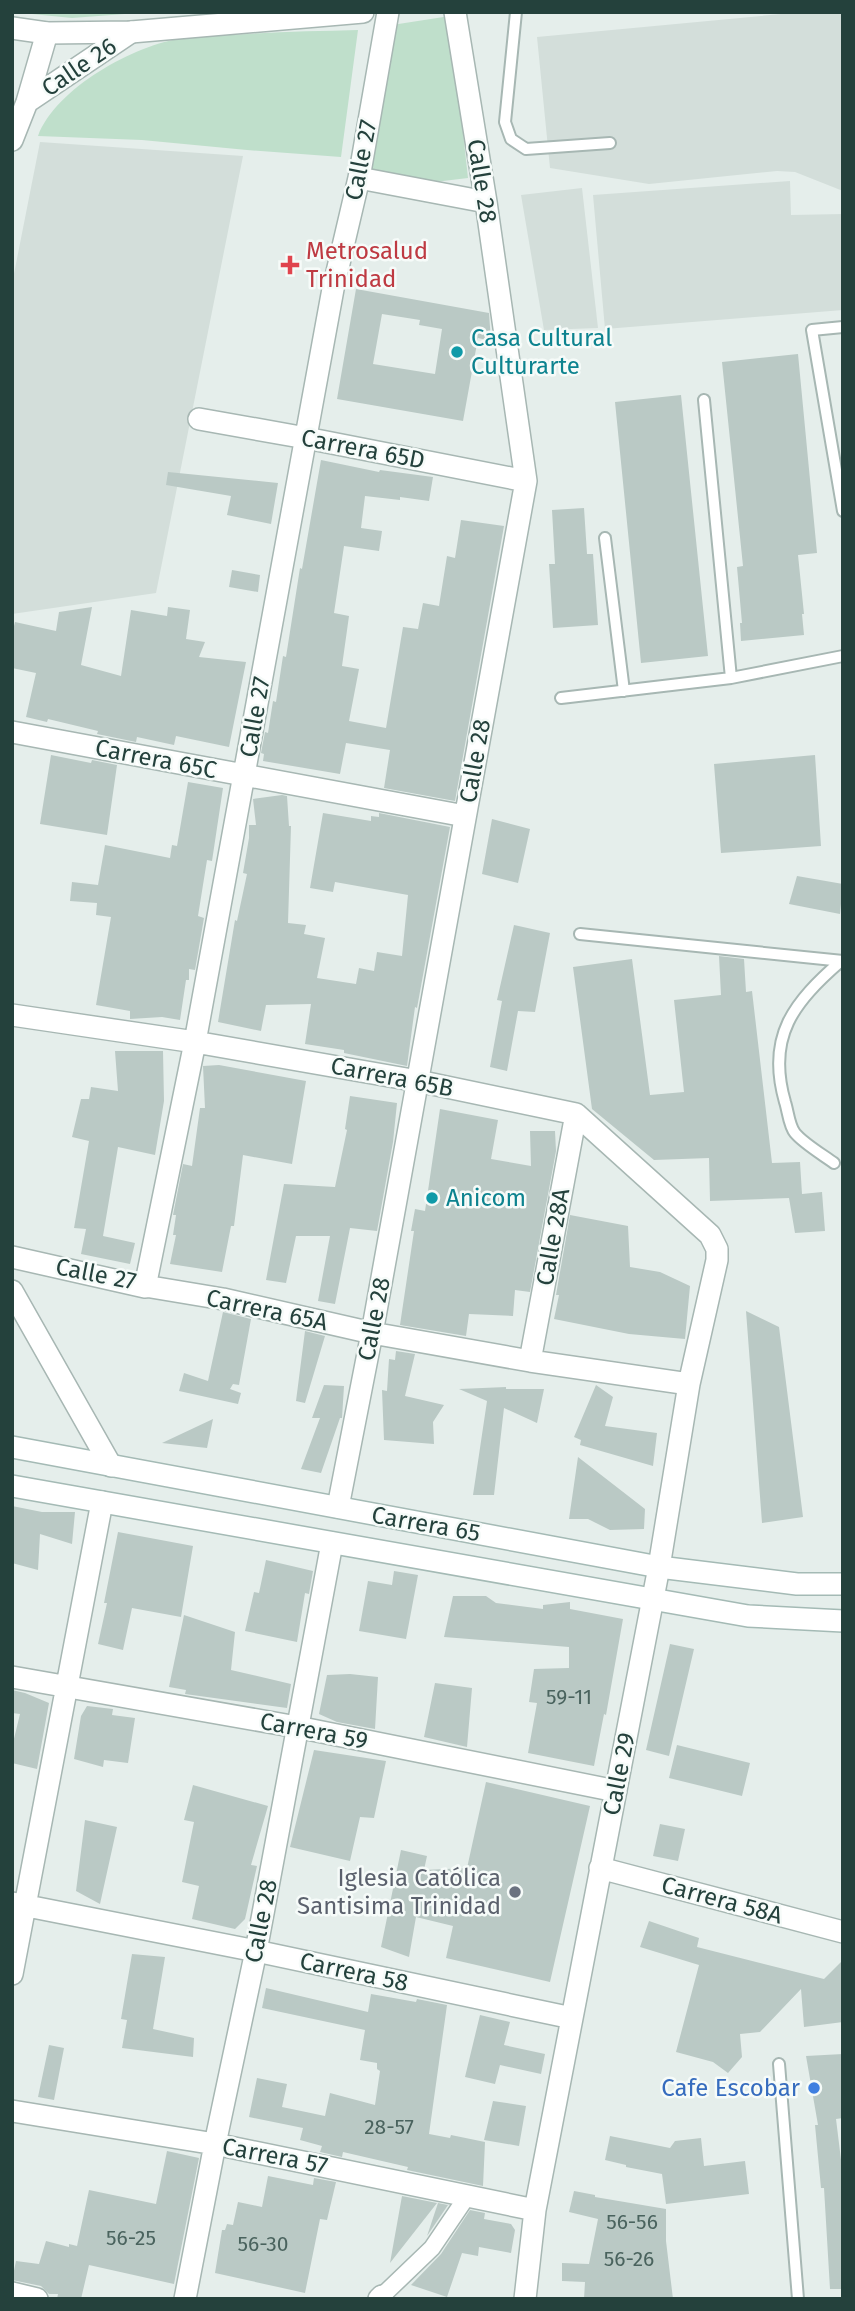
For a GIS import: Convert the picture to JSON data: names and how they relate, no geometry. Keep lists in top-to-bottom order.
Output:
{
  "streets": {
    "street": [
      "Calle 26",
      "Calle 27",
      "Calle 28",
      "Carrera 65D",
      "Carrera 65C",
      "Carrera 65B",
      "Calle 28A",
      "Carrera 65A",
      "Carrera 65",
      "Carrera 59",
      "Calle 29",
      "Carrera 58A",
      "Carrera 58",
      "Carrera 57"
    ]
  },
  "crossings": [
    ["Calle 27", "Carrera 65D"],
    ["Calle 27", "Carrera 65C"],
    ["Calle 27", "Carrera 65B"],
    ["Calle 27", "Carrera 65A"],
    ["Calle 28", "Carrera 65D"],
    ["Calle 28", "Carrera 65C"],
    ["Calle 28", "Carrera 65B"],
    ["Calle 28", "Carrera 65A"],
    ["Calle 28", "Carrera 65"],
    ["Calle 28", "Carrera 59"],
    ["Calle 28", "Carrera 58"],
    ["Calle 28", "Carrera 57"],
    ["Carrera 65B", "Calle 28A"],
    ["Carrera 65B", "Calle 29"],
    ["Calle 28A", "Carrera 65A"],
    ["Calle 28A", "Calle 29"],
    ["Carrera 65A", "Calle 29"],
    ["Carrera 65", "Calle 29"],
    ["Carrera 59", "Calle 29"],
    ["Calle 29", "Carrera 58A"],
    ["Calle 29", "Carrera 58"],
    ["Calle 29", "Carrera 57"]
  ],
  "places": {
    "health": ["Metrosalud Trinidad"],
    "other": [
      "Casa Cultural Culturarte",
      "Anicom",
      "Iglesia Católica Santisima Trinidad",
      "Cafe Escobar"
    ]
  },
  "house_numbers": [
    "59-11",
    "28-57",
    "56-56",
    "56-25",
    "56-30",
    "56-26"
  ]
}
